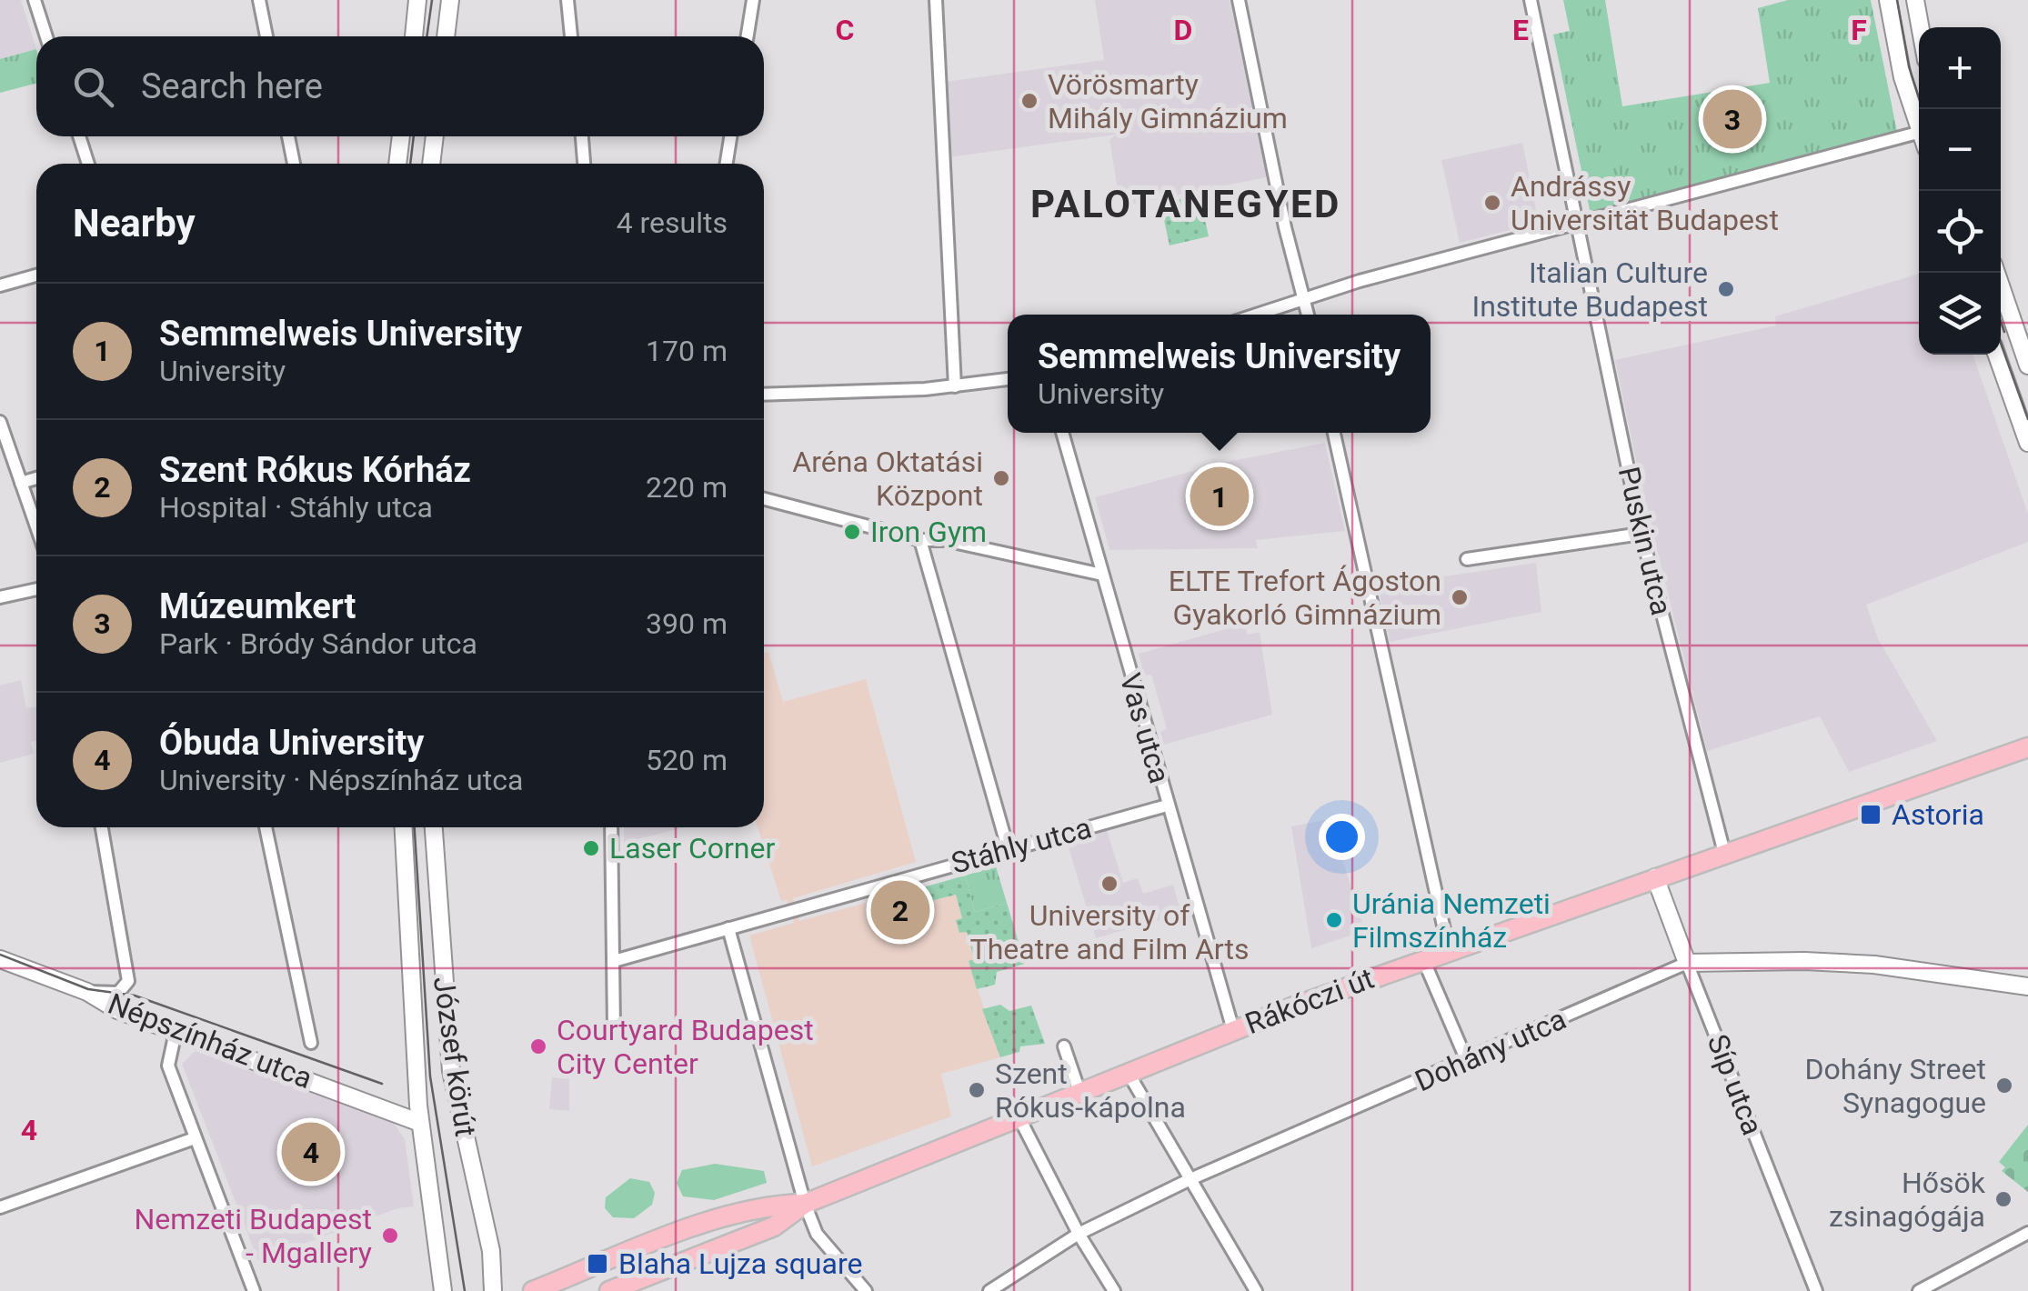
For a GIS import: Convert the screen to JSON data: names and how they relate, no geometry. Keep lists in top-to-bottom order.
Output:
{
  "streets": {
    "main road": [
      "Rákóczi út",
      "Népszínház utca",
      "Dohány utca",
      "József körút",
      "Síp utca"
    ],
    "street": ["Puskin utca", "Vas utca", "Stáhly utca"]
  },
  "crossings": [
    ["Puskin utca", "Rákóczi út"],
    ["Vas utca", "Stáhly utca"],
    ["Vas utca", "Rákóczi út"],
    ["Rákóczi út", "Síp utca"],
    ["Népszínház utca", "József körút"],
    ["Dohány utca", "Síp utca"]
  ],
  "districts": ["PALOTANEGYED"],
  "places": {
    "other": [
      "Vörösmarty Mihály Gimnázium",
      "Andrássy Universität Budapest",
      "Italian Culture Institute Budapest",
      "Aréna Oktatási Központ",
      "Iron Gym",
      "ELTE Trefort Ágoston Gyakorló Gimnázium",
      "Laser Corner",
      "University of Theatre and Film Arts",
      "Uránia Nemzeti Filmszínház",
      "Courtyard Budapest City Center",
      "Dohány Street Synagogue",
      "Szent Rókus-kápolna",
      "Hősök zsinagógája",
      "Nemzeti Budapest - Mgallery"
    ],
    "transit": ["Astoria", "Blaha Lujza square"]
  },
  "page": {
    "map_buttons": ["+", "−"],
    "search": "Search here",
    "pins": [
      "3",
      "1",
      "2",
      "4"
    ],
    "heading": ["Nearby", "4 results"],
    "list": [
      {
        "mark": "1",
        "name": "Semmelweis University",
        "note": "University",
        "value": "170 m"
      },
      {
        "mark": "2",
        "name": "Szent Rókus Kórház",
        "note": "Hospital · Stáhly utca",
        "value": "220 m"
      },
      {
        "mark": "3",
        "name": "Múzeumkert",
        "note": "Park · Bródy Sándor utca",
        "value": "390 m"
      },
      {
        "mark": "4",
        "name": "Óbuda University",
        "note": "University · Népszínház utca",
        "value": "520 m"
      }
    ],
    "popup": ["Semmelweis University", "University"]
  },
  "grid": {
    "columns": [
      "C",
      "D",
      "E",
      "F"
    ],
    "rows": ["4"]
  }
}
